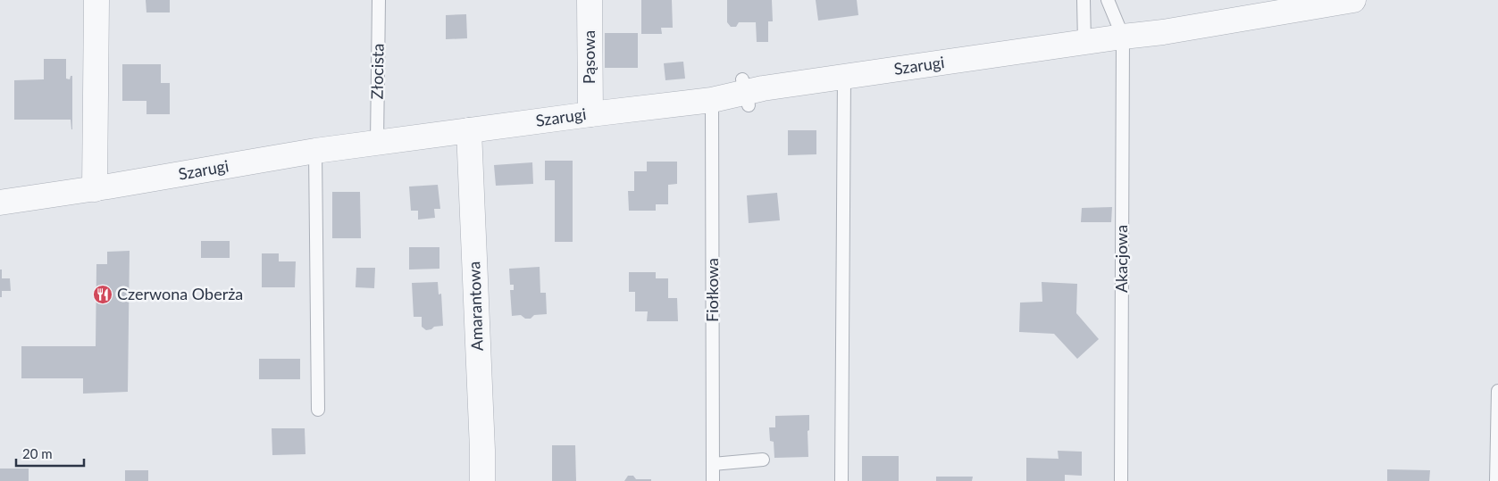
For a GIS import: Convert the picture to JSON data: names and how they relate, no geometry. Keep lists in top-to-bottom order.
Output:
{
  "streets": {
    "street": ["Pąsowa", "Szarugi", "Amarantowa"],
    "lane": ["Złocista", "Akacjowa", "Fiołkowa"]
  },
  "crossings": [
    ["Pąsowa", "Szarugi"],
    ["Szarugi", "Złocista"],
    ["Szarugi", "Akacjowa"],
    ["Szarugi", "Fiołkowa"],
    ["Szarugi", "Amarantowa"]
  ],
  "places": {
    "restaurant": ["Czerwona Oberża"]
  },
  "scale_bar": "20 m"
}
